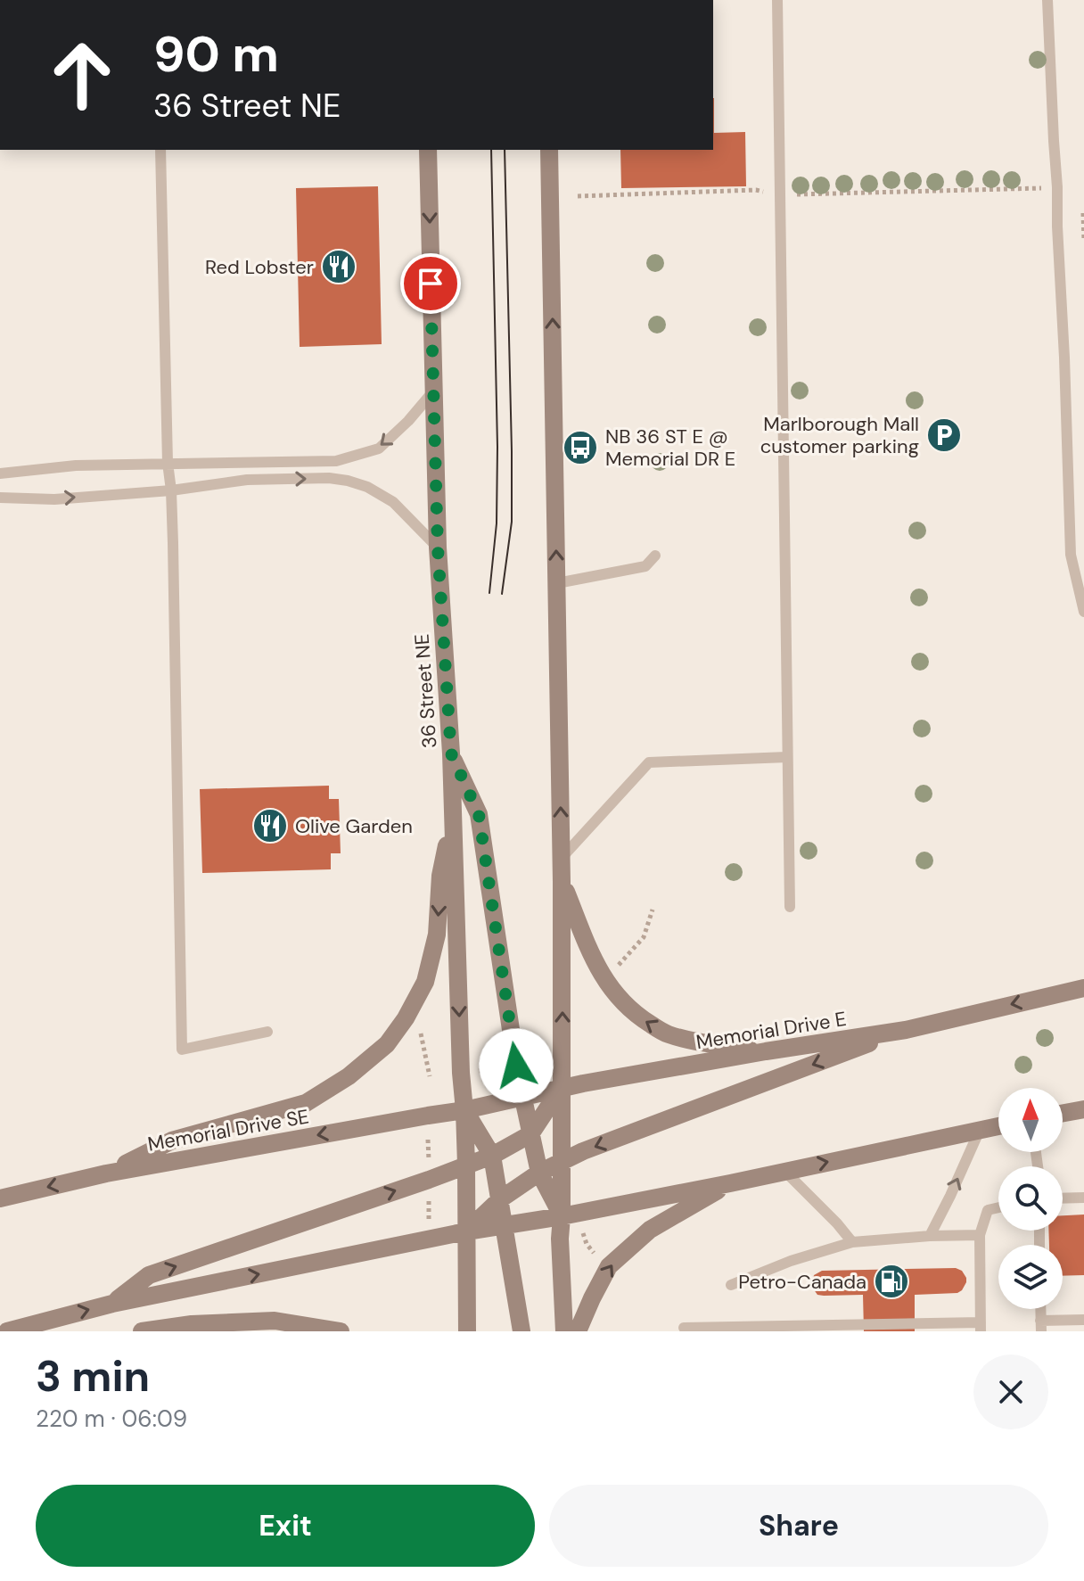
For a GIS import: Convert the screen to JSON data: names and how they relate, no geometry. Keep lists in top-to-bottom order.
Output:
{
  "streets": {
    "main road": ["36 Street NE", "Memorial Drive E", "Memorial Drive SE"]
  },
  "crossings": [
    ["36 Street NE", "Memorial Drive E"],
    ["36 Street NE", "Memorial Drive SE"],
    ["Memorial Drive E", "Memorial Drive SE"]
  ],
  "places": {
    "restaurant": ["Red Lobster", "Olive Garden"],
    "parking": ["Marlborough Mall customer parking"],
    "bus stop": ["NB 36 ST E @ Memorial DR E"],
    "fuel station": ["Petro-Canada"]
  },
  "north": "top",
  "page": {
    "turn": ["90 m", "36 Street NE"],
    "heading": ["3 min", "220 m · 06:09"],
    "buttons": ["Exit", "Share"]
  }
}
